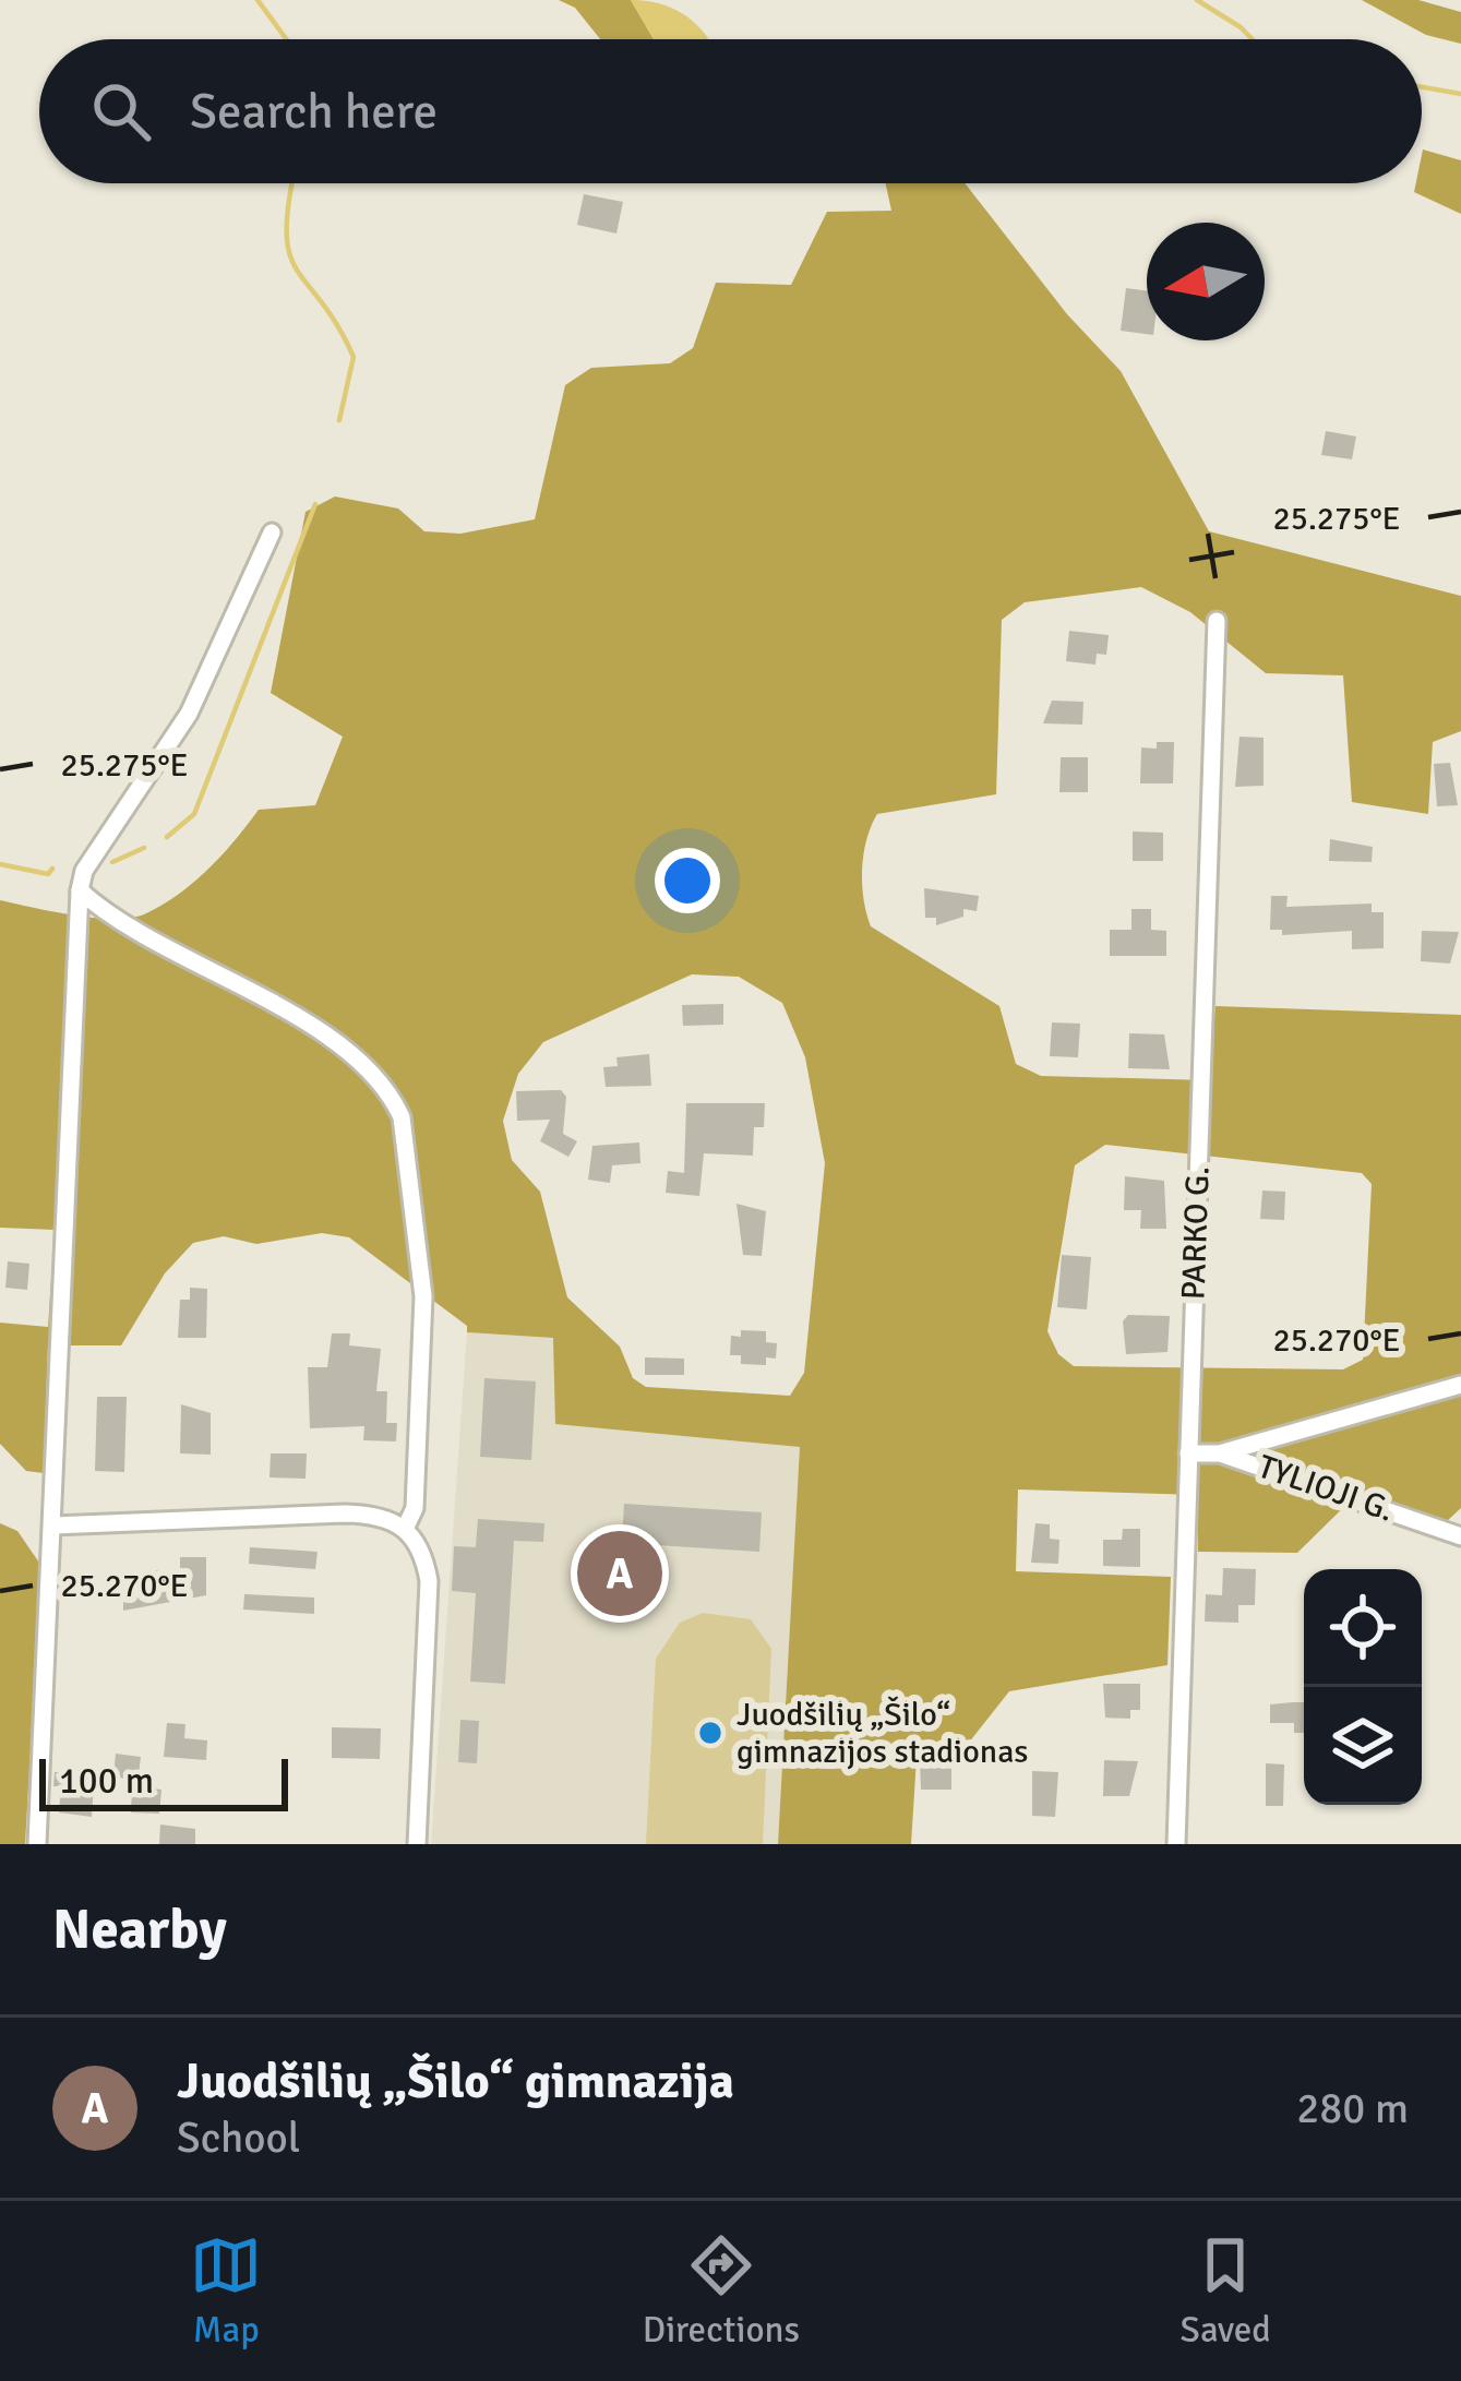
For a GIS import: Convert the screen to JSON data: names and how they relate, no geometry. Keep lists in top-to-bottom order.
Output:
{
  "streets": {
    "street": ["PARKO G.", "TYLIOJI G."]
  },
  "crossings": [
    ["PARKO G.", "TYLIOJI G."]
  ],
  "places": ["Juodšilių „Šilo“ gimnazijos stadionas"],
  "scale_bar": "100 m",
  "north": "left",
  "page": {
    "search": "Search here",
    "pins": "A",
    "scale": "100 m",
    "heading": "Nearby",
    "list": [
      {
        "mark": "A",
        "name": "Juodšilių „Šilo“ gimnazija",
        "note": "School",
        "value": "280 m"
      }
    ],
    "nav": ["Map", "Directions", "Saved"]
  },
  "coordinates": ["25.275°E", "25.270°E"]
}
